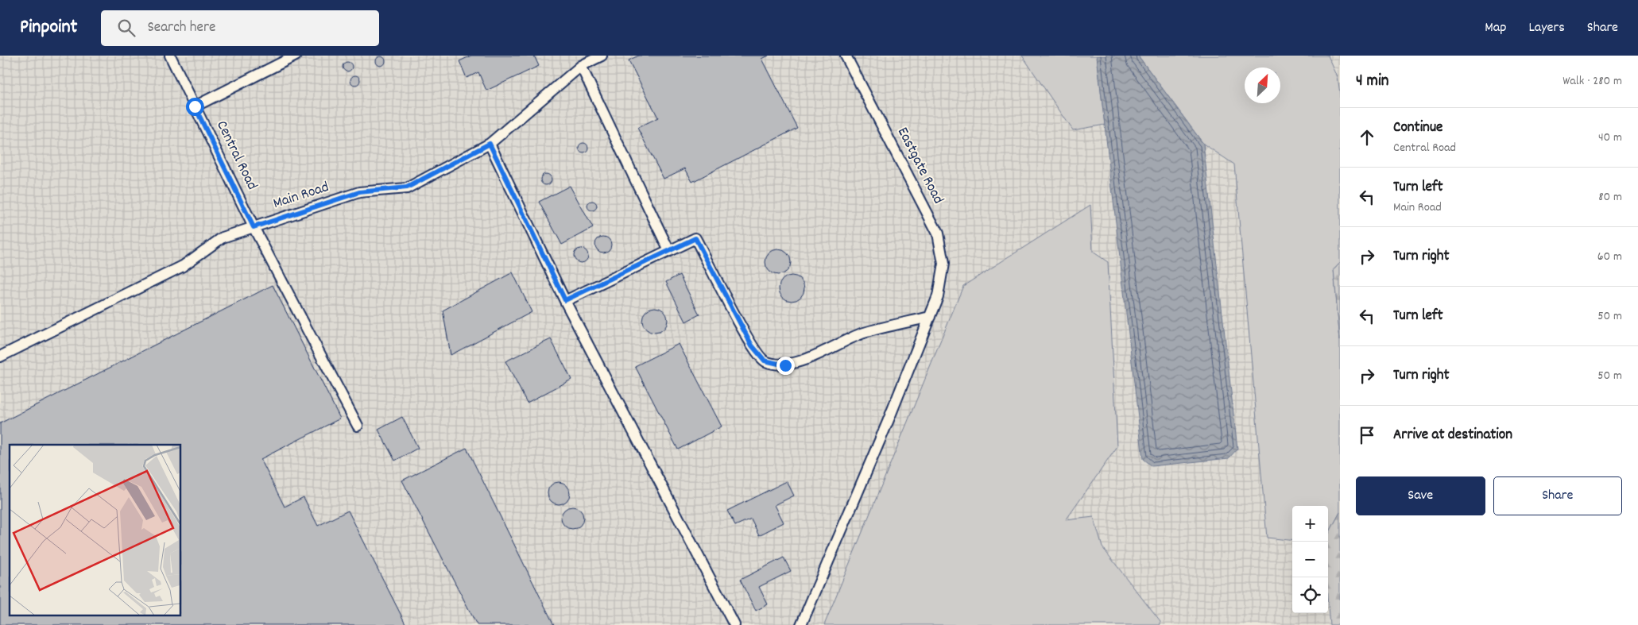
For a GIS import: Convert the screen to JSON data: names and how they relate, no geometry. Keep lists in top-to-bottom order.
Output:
{
  "streets": {
    "lane": ["Central Road", "Eastgate Road", "Main Road"]
  },
  "crossings": [
    ["Central Road", "Main Road"]
  ],
  "north": "top right",
  "page": {
    "header": "Pinpoint",
    "search": "Search here",
    "nav": ["Map", "Layers", "Share"],
    "heading": ["4 min", "Walk · 280 m"],
    "list": [
      ["Continue", "Central Road", "40 m"],
      ["Turn left", "Main Road", "80 m"],
      ["Turn right", "60 m"],
      ["Turn left", "50 m"],
      ["Turn right", "50 m"],
      "Arrive at destination"
    ],
    "buttons": ["Save", "Share"],
    "map_buttons": ["+", "−"]
  }
}
